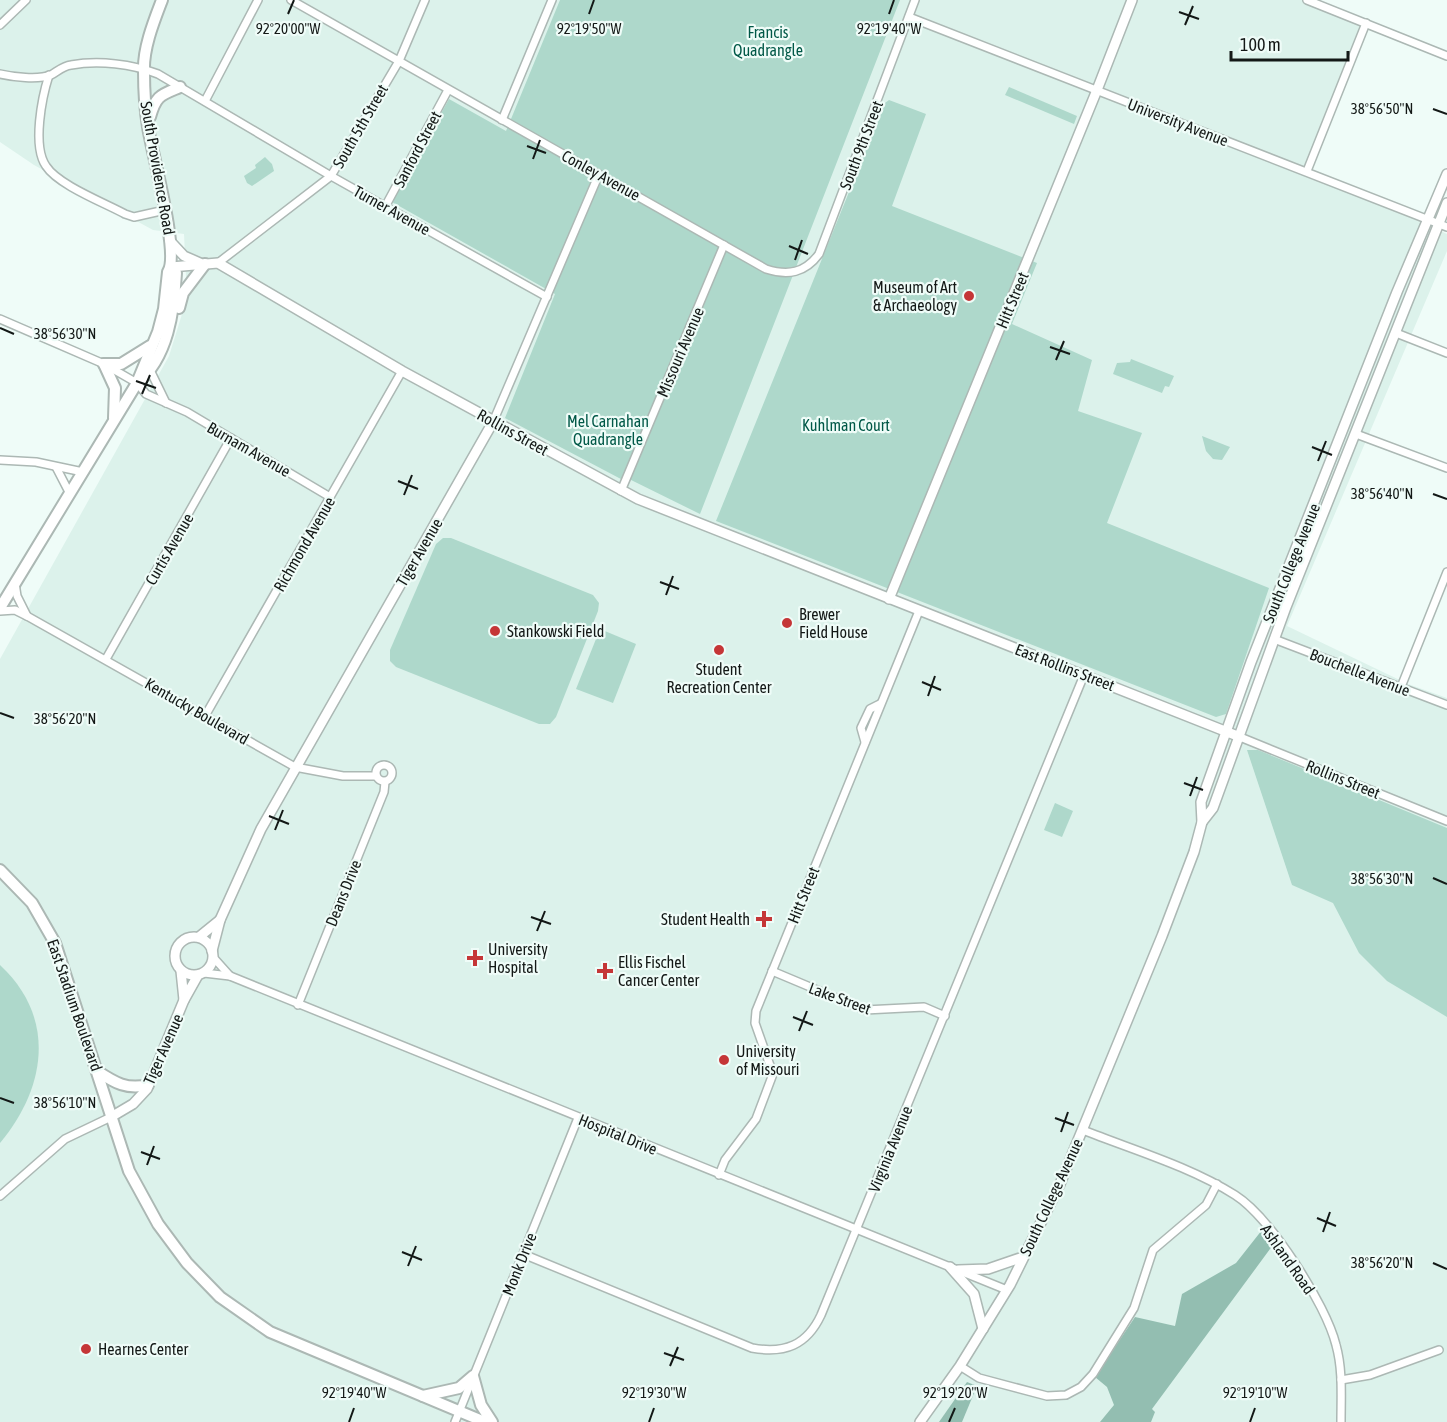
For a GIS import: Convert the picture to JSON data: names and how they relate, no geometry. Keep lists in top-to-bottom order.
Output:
{
  "streets": {
    "main road": ["South Providence Road", "East Stadium Boulevard"],
    "street": [
      "University Avenue",
      "South 5th Street",
      "South 9th Street",
      "Sanford Street",
      "Conley Avenue",
      "Turner Avenue",
      "Hitt Street",
      "Missouri Avenue",
      "Rollins Street",
      "Burnam Avenue",
      "Richmond Avenue",
      "Curtis Avenue",
      "Tiger Avenue",
      "South College Avenue",
      "East Rollins Street",
      "Bouchelle Avenue",
      "Kentucky Boulevard",
      "Deans Drive",
      "Lake Street",
      "Hospital Drive",
      "Virginia Avenue",
      "Ashland Road",
      "Monk Drive"
    ]
  },
  "crossings": [
    ["University Avenue", "South 9th Street"],
    ["University Avenue", "Hitt Street"],
    ["University Avenue", "South College Avenue"],
    ["South 5th Street", "Conley Avenue"],
    ["South 5th Street", "Turner Avenue"],
    ["South 5th Street", "Rollins Street"],
    ["South 9th Street", "Conley Avenue"],
    ["Sanford Street", "Conley Avenue"],
    ["Sanford Street", "Turner Avenue"],
    ["South Providence Road", "Turner Avenue"],
    ["South Providence Road", "Burnam Avenue"],
    ["South Providence Road", "Kentucky Boulevard"],
    ["Conley Avenue", "Missouri Avenue"],
    ["Conley Avenue", "Tiger Avenue"],
    ["Turner Avenue", "Tiger Avenue"],
    ["Hitt Street", "Rollins Street"],
    ["Hitt Street", "East Rollins Street"],
    ["Hitt Street", "Lake Street"],
    ["Hitt Street", "Hospital Drive"],
    ["Missouri Avenue", "Rollins Street"],
    ["Rollins Street", "Richmond Avenue"],
    ["Rollins Street", "Tiger Avenue"],
    ["Rollins Street", "South College Avenue"],
    ["Rollins Street", "East Rollins Street"],
    ["Burnam Avenue", "Richmond Avenue"],
    ["Burnam Avenue", "Curtis Avenue"],
    ["Richmond Avenue", "Kentucky Boulevard"],
    ["Curtis Avenue", "Kentucky Boulevard"],
    ["Tiger Avenue", "Kentucky Boulevard"],
    ["Tiger Avenue", "East Stadium Boulevard"],
    ["Tiger Avenue", "Hospital Drive"],
    ["South College Avenue", "East Rollins Street"],
    ["South College Avenue", "Bouchelle Avenue"],
    ["South College Avenue", "Hospital Drive"],
    ["South College Avenue", "Ashland Road"],
    ["East Rollins Street", "Virginia Avenue"],
    ["Kentucky Boulevard", "Deans Drive"],
    ["Deans Drive", "Hospital Drive"],
    ["Lake Street", "Virginia Avenue"],
    ["East Stadium Boulevard", "Monk Drive"],
    ["Hospital Drive", "Virginia Avenue"],
    ["Hospital Drive", "Monk Drive"],
    ["Virginia Avenue", "Monk Drive"]
  ],
  "parks": ["Francis Quadrangle", "Mel Carnahan Quadrangle", "Kuhlman Court"],
  "places": {
    "other": [
      "Museum of Art & Archaeology",
      "Brewer Field House",
      "Stankowski Field",
      "Student Recreation Center",
      "University of Missouri",
      "Hearnes Center"
    ],
    "health": ["Student Health", "University Hospital", "Ellis Fischel Cancer Center"]
  },
  "scale_bar": "100 m",
  "coordinates": [
    "92°20'00\"W",
    "92°19'50\"W",
    "92°19'40\"W",
    "38°56'50\"N",
    "38°56'30\"N",
    "38°56'40\"N",
    "38°56'20\"N",
    "38°56'10\"N",
    "92°19'30\"W",
    "92°19'20\"W",
    "92°19'10\"W"
  ]
}
